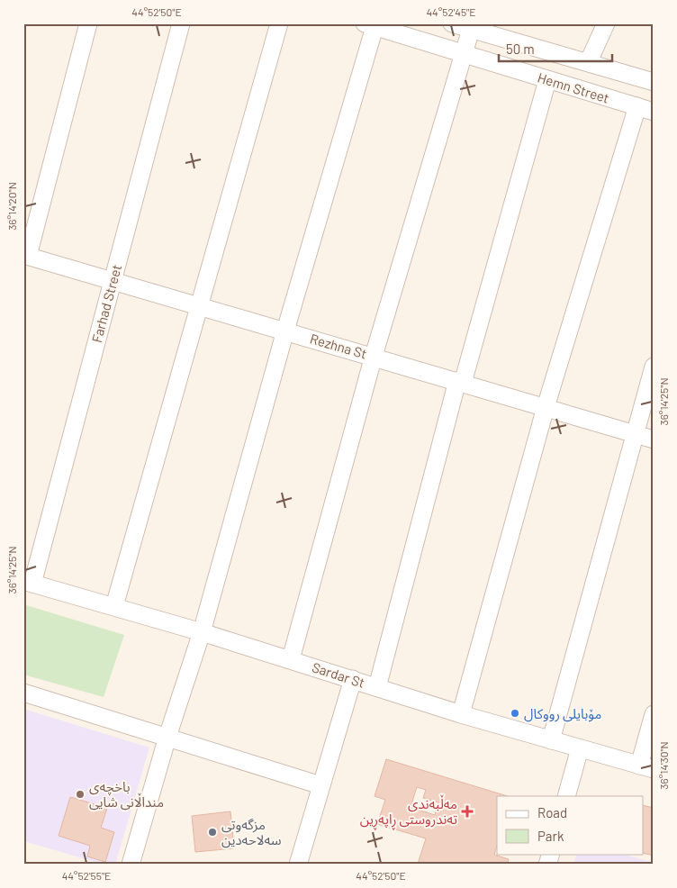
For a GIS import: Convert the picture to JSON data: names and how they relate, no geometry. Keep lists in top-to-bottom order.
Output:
{
  "streets": {
    "street": [
      "Hemn Street",
      "Farhad Street",
      "Rezhna St",
      "Sardar St"
    ]
  },
  "crossings": [
    ["Farhad Street", "Rezhna St"],
    ["Farhad Street", "Sardar St"]
  ],
  "places": {
    "other": ["مۆبایلی رووکال", "باخچەی منداڵانی شایی", "مزگەوتی سەلاحەدین"],
    "health": ["مەڵبەندی تەندروستی ڕاپەڕین"]
  },
  "legend": ["Road", "Park"],
  "scale_bar": "50 m",
  "coordinates": [
    "44°52'50\"E",
    "44°52'45\"E",
    "36°14'20\"N",
    "36°14'25\"N",
    "36°14'30\"N",
    "44°52'55\"E"
  ]
}
